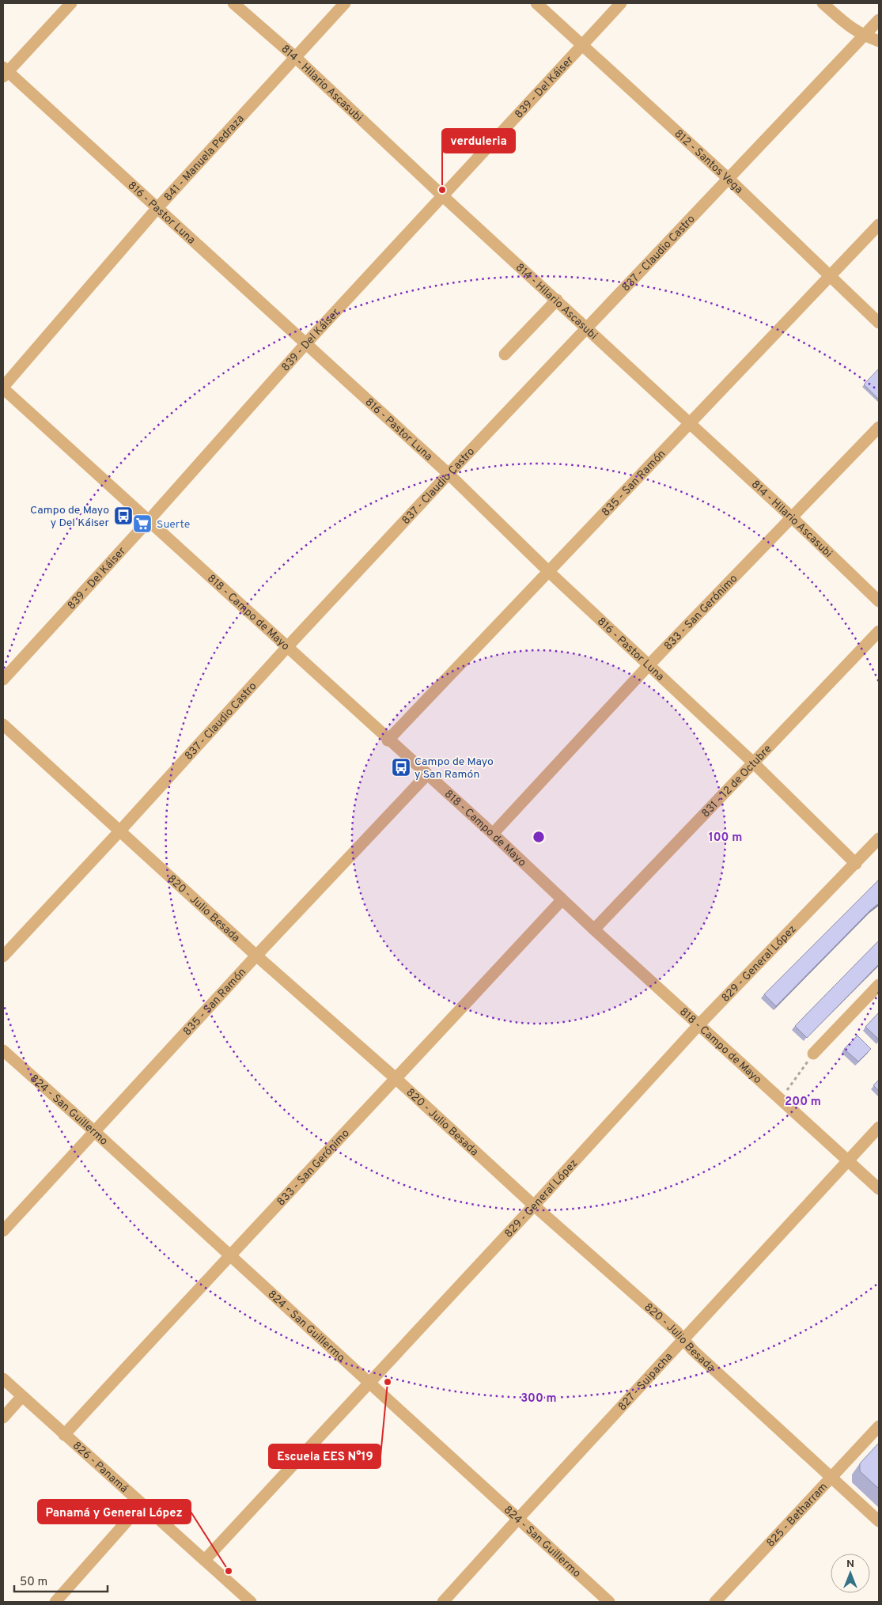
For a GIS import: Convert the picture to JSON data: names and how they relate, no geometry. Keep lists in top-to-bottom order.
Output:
{
  "streets": {
    "street": [
      "814 - Hilario Ascasubi",
      "839 - Del Káiser",
      "841 - Manuela Pedraza",
      "812 - Santos Vega",
      "816 - Pastor Luna",
      "837 - Claudio Castro",
      "835 - San Ramón",
      "833 - San Gerónimo",
      "818 - Campo de Mayo",
      "831 - 12 de Octubre",
      "820 - Julio Besada",
      "829 - General López",
      "824 - San Guillermo",
      "827 - Suipacha",
      "826 - Panamá",
      "825 - Betharram"
    ]
  },
  "crossings": [
    ["814 - Hilario Ascasubi", "839 - Del Káiser"],
    ["814 - Hilario Ascasubi", "841 - Manuela Pedraza"],
    ["814 - Hilario Ascasubi", "837 - Claudio Castro"],
    ["814 - Hilario Ascasubi", "835 - San Ramón"],
    ["814 - Hilario Ascasubi", "833 - San Gerónimo"],
    ["839 - Del Káiser", "812 - Santos Vega"],
    ["839 - Del Káiser", "816 - Pastor Luna"],
    ["839 - Del Káiser", "818 - Campo de Mayo"],
    ["841 - Manuela Pedraza", "816 - Pastor Luna"],
    ["841 - Manuela Pedraza", "818 - Campo de Mayo"],
    ["812 - Santos Vega", "837 - Claudio Castro"],
    ["812 - Santos Vega", "835 - San Ramón"],
    ["816 - Pastor Luna", "837 - Claudio Castro"],
    ["816 - Pastor Luna", "835 - San Ramón"],
    ["816 - Pastor Luna", "833 - San Gerónimo"],
    ["816 - Pastor Luna", "831 - 12 de Octubre"],
    ["816 - Pastor Luna", "829 - General López"],
    ["837 - Claudio Castro", "818 - Campo de Mayo"],
    ["837 - Claudio Castro", "820 - Julio Besada"],
    ["835 - San Ramón", "818 - Campo de Mayo"],
    ["835 - San Ramón", "820 - Julio Besada"],
    ["835 - San Ramón", "824 - San Guillermo"],
    ["833 - San Gerónimo", "818 - Campo de Mayo"],
    ["833 - San Gerónimo", "820 - Julio Besada"],
    ["833 - San Gerónimo", "824 - San Guillermo"],
    ["833 - San Gerónimo", "826 - Panamá"],
    ["818 - Campo de Mayo", "831 - 12 de Octubre"],
    ["818 - Campo de Mayo", "829 - General López"],
    ["818 - Campo de Mayo", "827 - Suipacha"],
    ["820 - Julio Besada", "829 - General López"],
    ["820 - Julio Besada", "827 - Suipacha"],
    ["820 - Julio Besada", "825 - Betharram"],
    ["829 - General López", "824 - San Guillermo"],
    ["829 - General López", "826 - Panamá"],
    ["824 - San Guillermo", "827 - Suipacha"]
  ],
  "places": {
    "other": ["verduleria", "Escuela EES N°19", "Panamá y General López"],
    "bus stop": ["Campo de Mayo y Del Káiser", "Campo de Mayo y San Ramón"],
    "supermarket": ["Suerte"]
  },
  "scale_bar": "50 m",
  "north": "top",
  "rings": ["100 m", "200 m", "300 m"]
}
